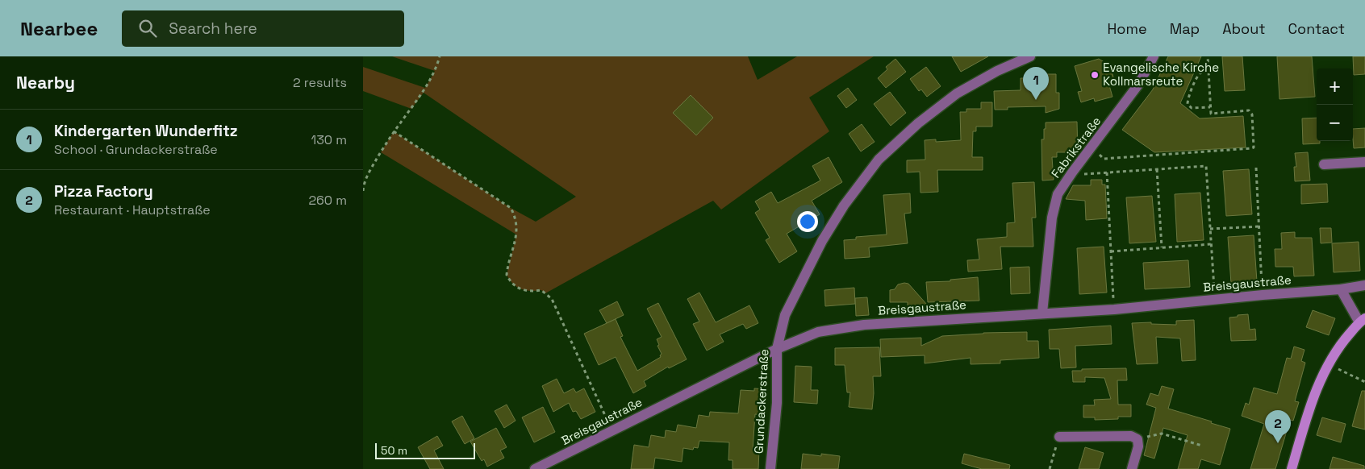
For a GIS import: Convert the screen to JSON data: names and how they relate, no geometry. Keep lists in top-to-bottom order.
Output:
{
  "streets": {
    "street": ["Fabrikstraße", "Breisgaustraße", "Grundackerstraße"]
  },
  "crossings": [
    ["Fabrikstraße", "Breisgaustraße"],
    ["Breisgaustraße", "Grundackerstraße"]
  ],
  "places": ["Evangelische Kirche Kollmarsreute"],
  "scale_bar": "50 m",
  "page": {
    "header": "Nearbee",
    "search": "Search here",
    "nav": [
      "Home",
      "Map",
      "About",
      "Contact"
    ],
    "heading": ["Nearby", "2 results"],
    "pins": ["1", "2"],
    "map_buttons": ["+", "−"],
    "list": [
      {
        "mark": "1",
        "name": "Kindergarten Wunderfitz",
        "note": "School · Grundackerstraße",
        "value": "130 m"
      },
      {
        "mark": "2",
        "name": "Pizza Factory",
        "note": "Restaurant · Hauptstraße",
        "value": "260 m"
      }
    ],
    "scale": "50 m"
  }
}
